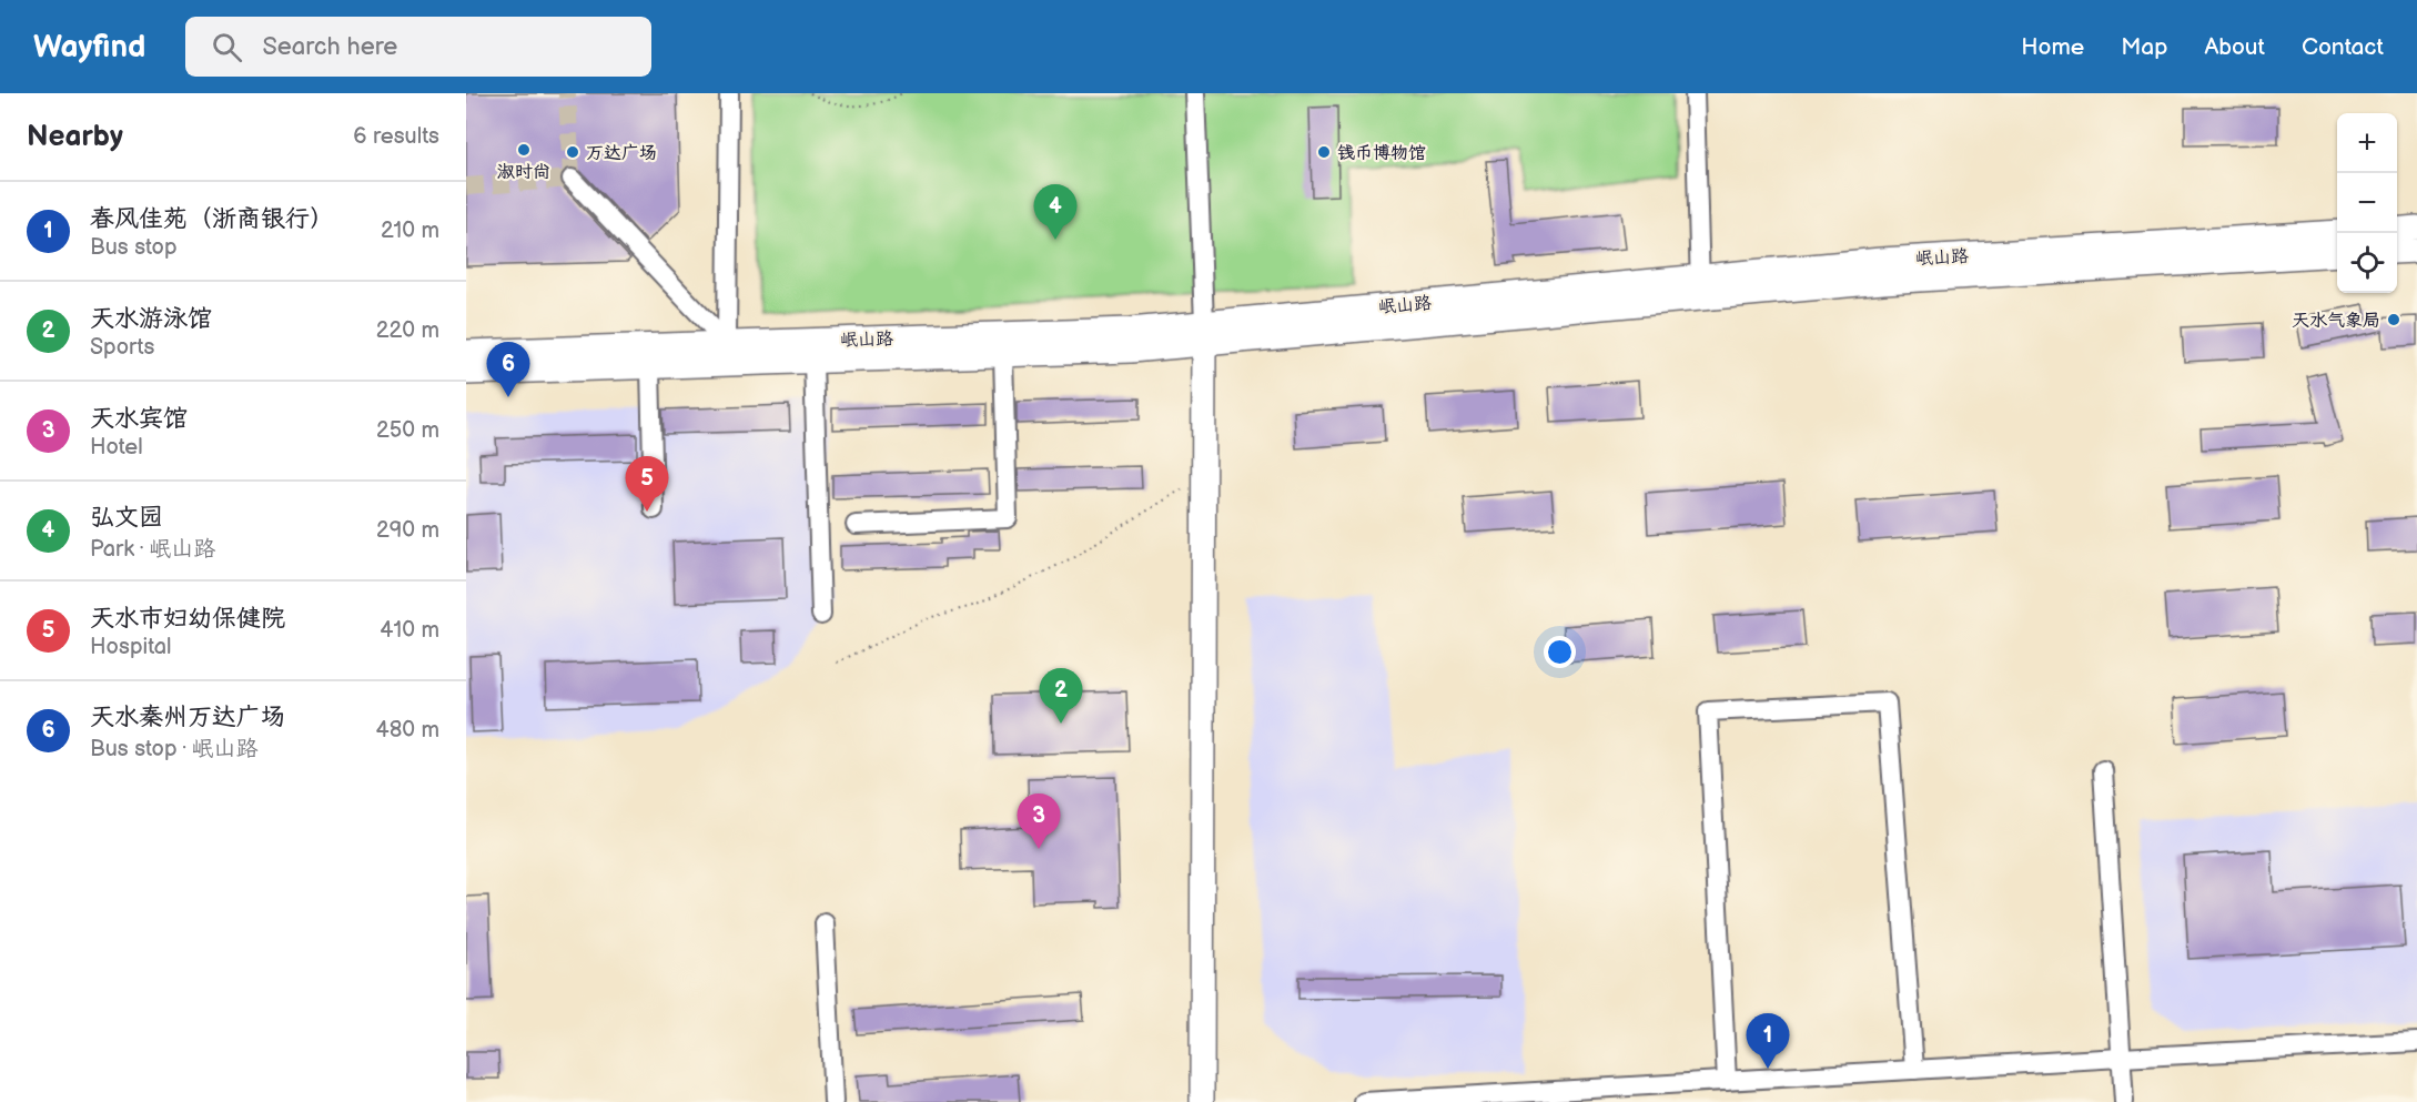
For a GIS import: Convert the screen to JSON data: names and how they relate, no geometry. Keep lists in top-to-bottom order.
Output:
{
  "streets": {
    "main road": ["岷山路"]
  },
  "places": [
    "淑时尚",
    "万达广场",
    "钱币博物馆",
    "天水气象局"
  ],
  "page": {
    "header": "Wayfind",
    "search": "Search here",
    "nav": [
      "Home",
      "Map",
      "About",
      "Contact"
    ],
    "heading": ["Nearby", "6 results"],
    "map_buttons": ["+", "−"],
    "list": [
      {
        "mark": "1",
        "name": "春风佳苑（浙商银行）",
        "note": "Bus stop",
        "value": "210 m"
      },
      {
        "mark": "2",
        "name": "天水游泳馆",
        "note": "Sports",
        "value": "220 m"
      },
      {
        "mark": "3",
        "name": "天水宾馆",
        "note": "Hotel",
        "value": "250 m"
      },
      {
        "mark": "4",
        "name": "弘文园",
        "note": "Park · 岷山路",
        "value": "290 m"
      },
      {
        "mark": "5",
        "name": "天水市妇幼保健院",
        "note": "Hospital",
        "value": "410 m"
      },
      {
        "mark": "6",
        "name": "天水秦州万达广场",
        "note": "Bus stop · 岷山路",
        "value": "480 m"
      }
    ],
    "pins": [
      "4",
      "6",
      "5",
      "2",
      "3",
      "1"
    ]
  }
}
